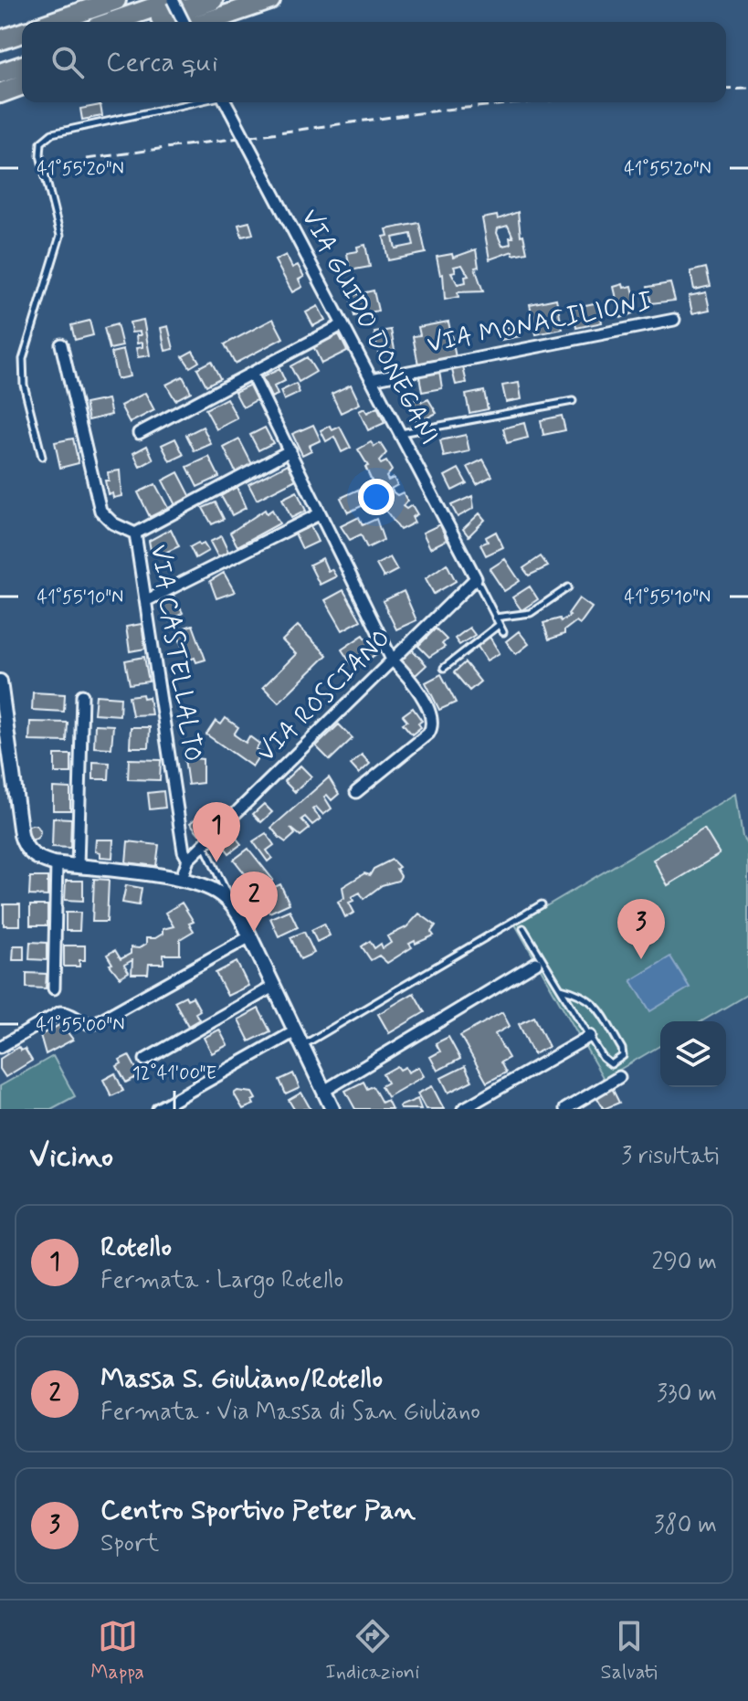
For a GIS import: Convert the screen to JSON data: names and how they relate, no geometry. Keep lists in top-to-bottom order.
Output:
{
  "streets": {
    "street": [
      "VIA MONACILIONI",
      "VIA GUIDO DONEGANI",
      "VIA CASTELLALTO",
      "VIA ROSCIANO"
    ]
  },
  "crossings": [
    ["VIA MONACILIONI", "VIA GUIDO DONEGANI"],
    ["VIA GUIDO DONEGANI", "VIA ROSCIANO"],
    ["VIA CASTELLALTO", "VIA ROSCIANO"]
  ],
  "page": {
    "search": "Cerca qui",
    "pins": ["1", "2", "3"],
    "heading": ["Vicino", "3 risultati"],
    "list": [
      {
        "mark": "1",
        "name": "Rotello",
        "note": "Fermata · Largo Rotello",
        "value": "290 m"
      },
      {
        "mark": "2",
        "name": "Massa S. Giuliano/Rotello",
        "note": "Fermata · Via Massa di San Giuliano",
        "value": "330 m"
      },
      {
        "mark": "3",
        "name": "Centro Sportivo Peter Pan",
        "note": "Sport",
        "value": "380 m"
      }
    ],
    "nav": ["Mappa", "Indicazioni", "Salvati"]
  },
  "coordinates": [
    "41°55'20\"N",
    "41°55'10\"N",
    "41°55'00\"N",
    "12°41'00\"E"
  ]
}
